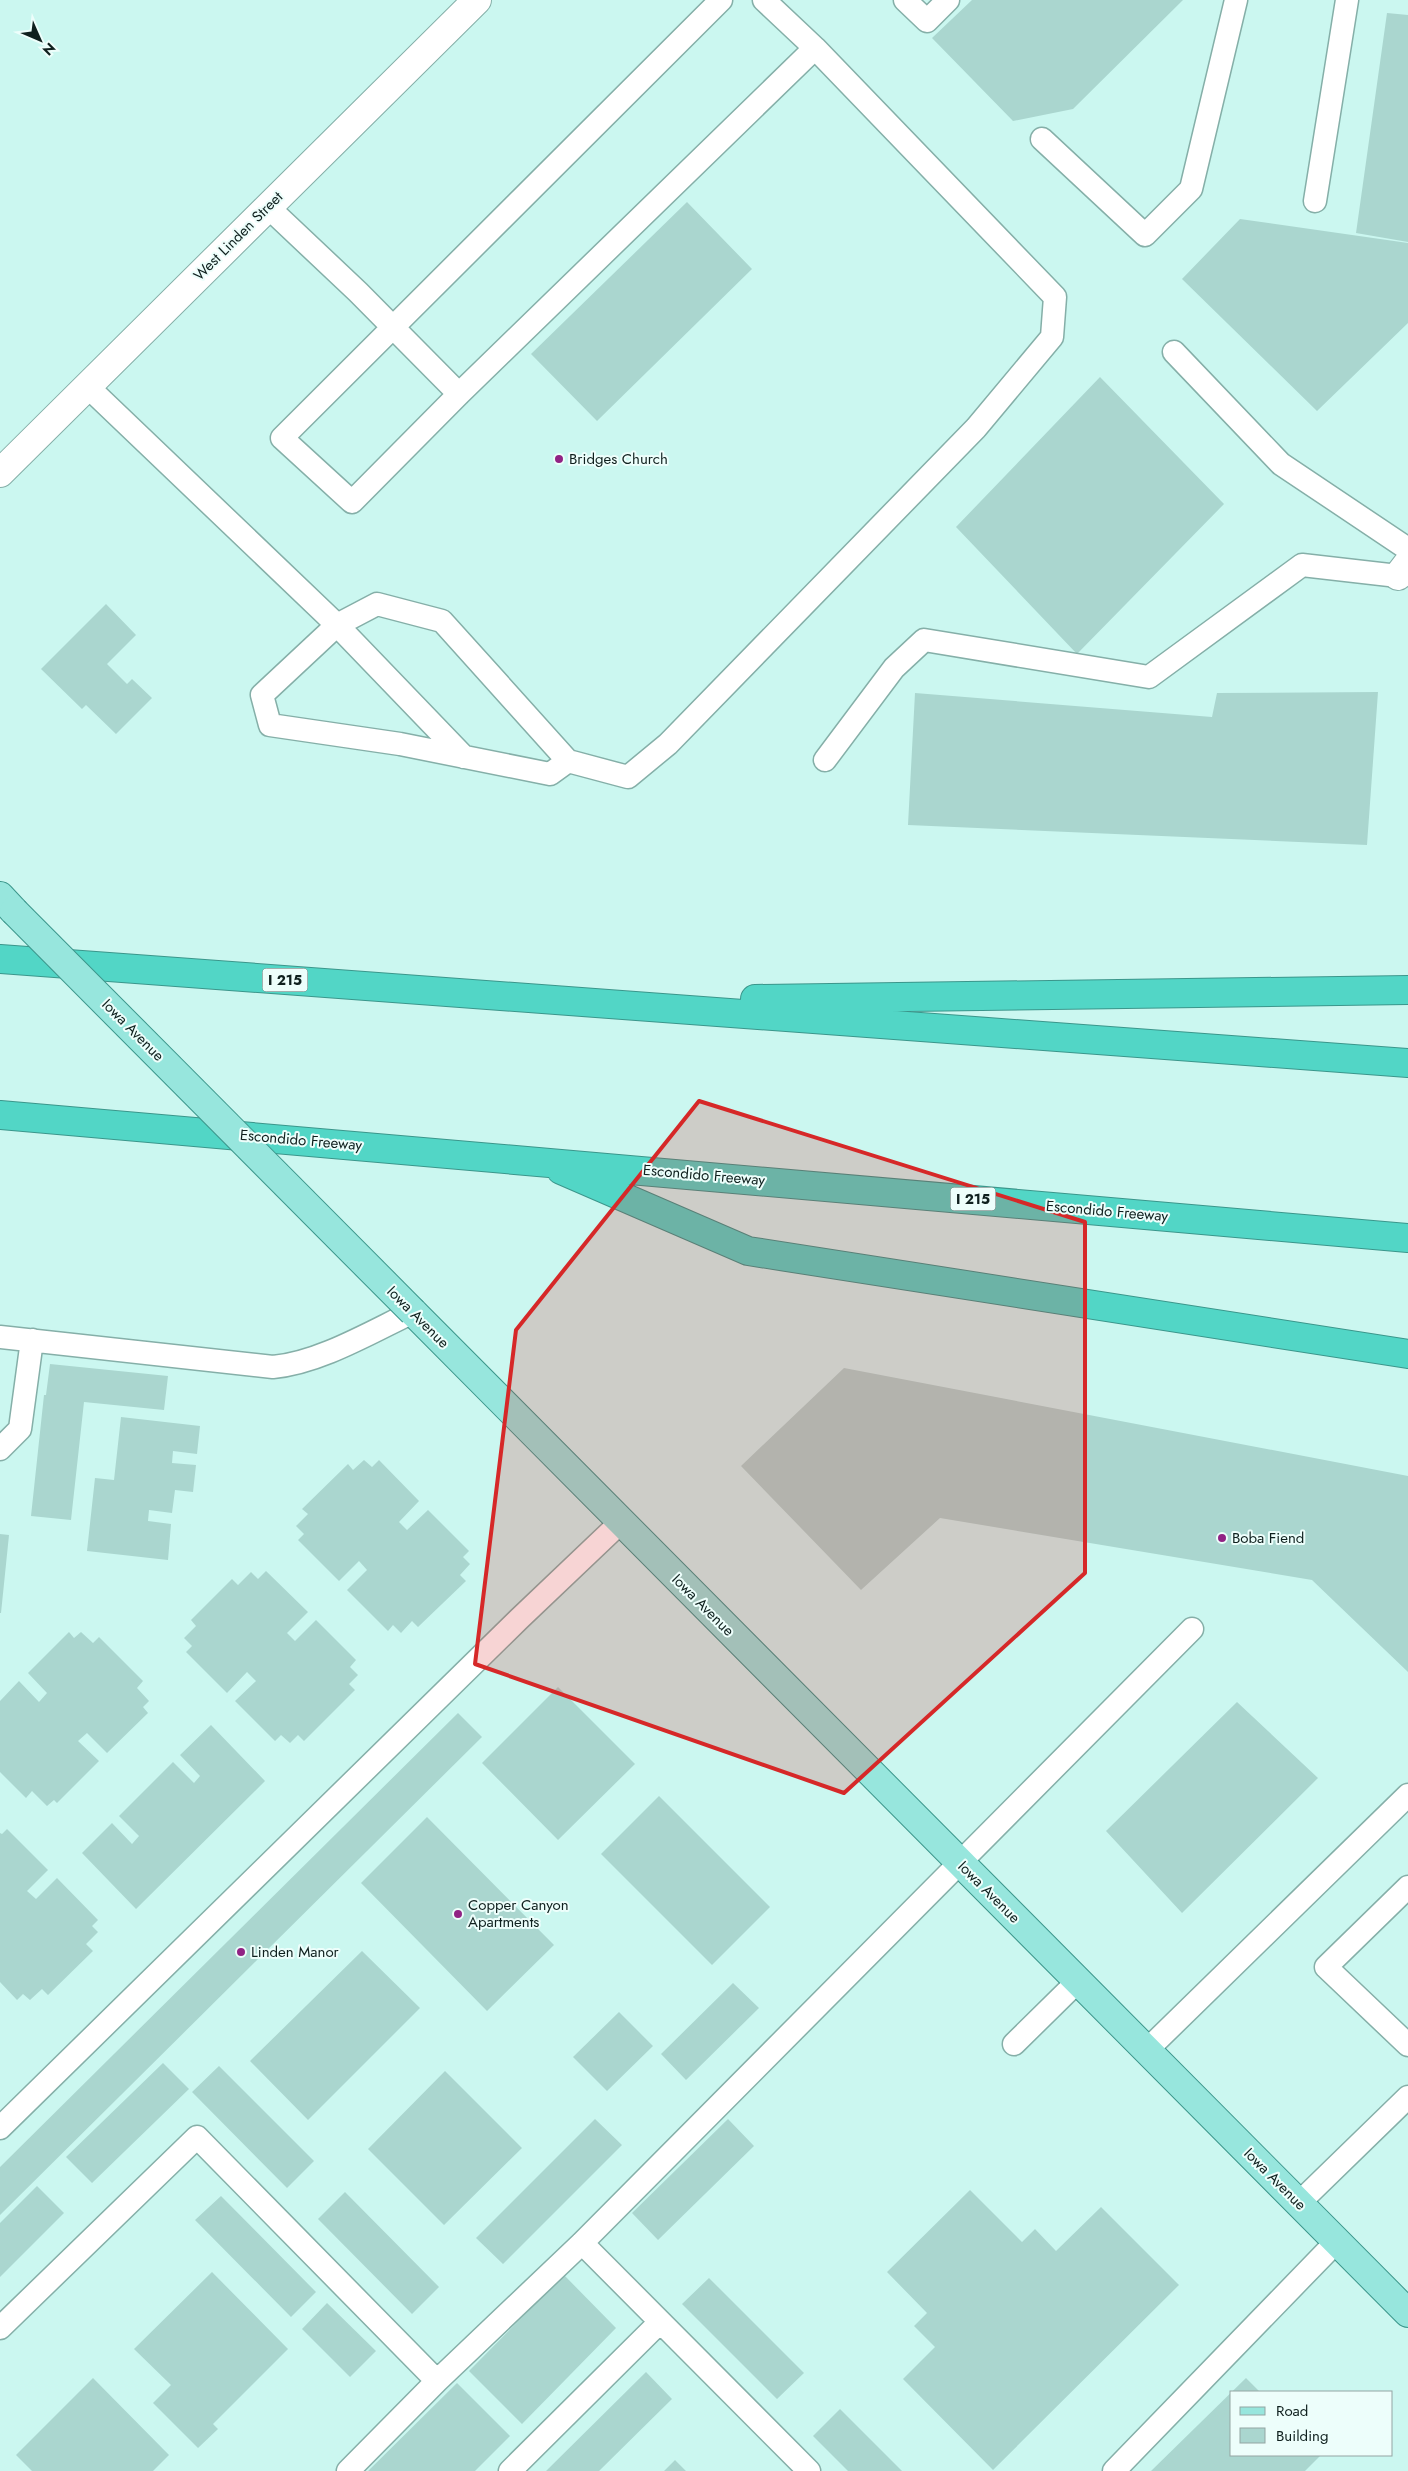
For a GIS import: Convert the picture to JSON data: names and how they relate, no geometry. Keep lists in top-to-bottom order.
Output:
{
  "streets": {
    "highway": ["I 215", "Escondido Freeway"],
    "main road": ["West Linden Street", "Iowa Avenue"]
  },
  "places": [
    "Bridges Church",
    "Boba Fiend",
    "Copper Canyon Apartments",
    "Linden Manor"
  ],
  "legend": ["Road", "Building"],
  "north": "bottom right"
}
